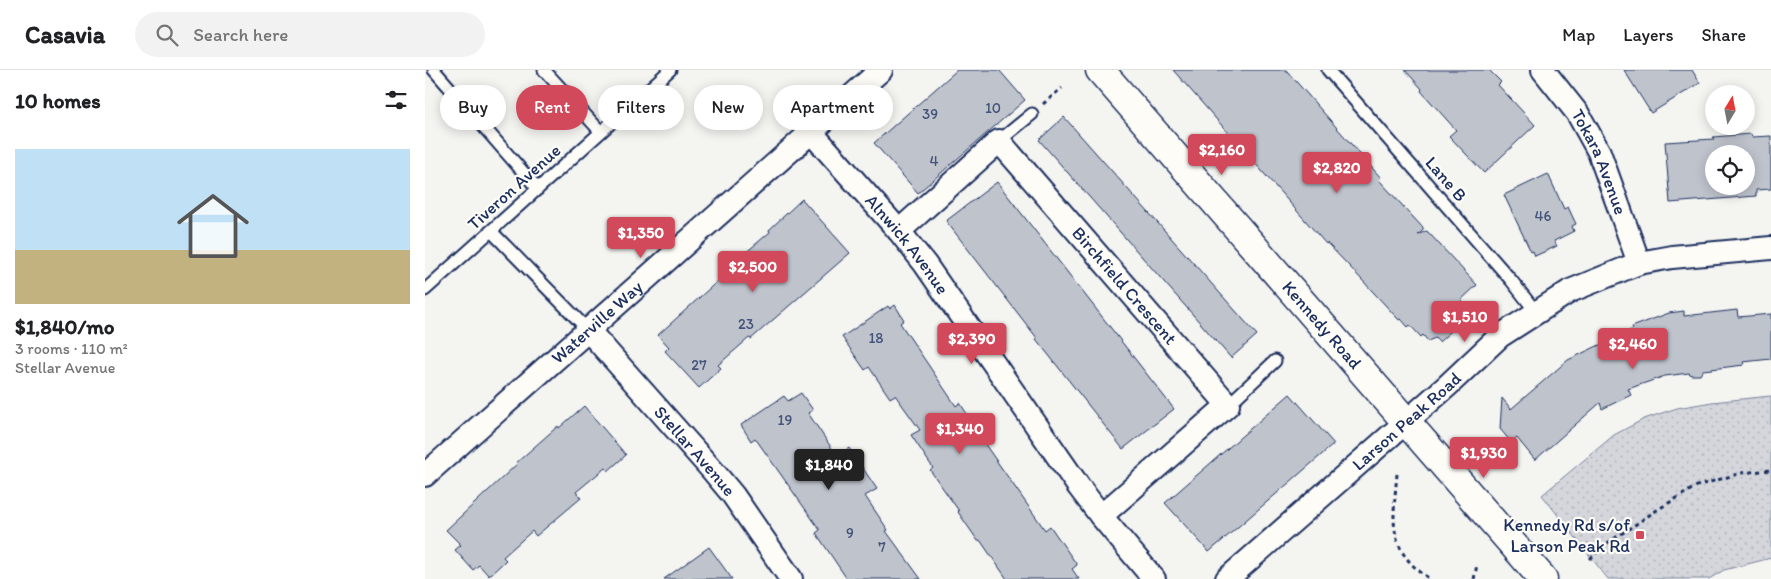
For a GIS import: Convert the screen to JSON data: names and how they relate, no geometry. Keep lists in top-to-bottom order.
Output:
{
  "streets": {
    "main road": ["Kennedy Road"],
    "street": [
      "Tokara Avenue",
      "Alnwick Avenue",
      "Birchfield Crescent",
      "Waterville Way",
      "Larson Peak Road",
      "Stellar Avenue"
    ],
    "lane": ["Lane B", "Tiveron Avenue"]
  },
  "crossings": [
    ["Tokara Avenue", "Larson Peak Road"],
    ["Lane B", "Larson Peak Road"],
    ["Alnwick Avenue", "Waterville Way"],
    ["Waterville Way", "Stellar Avenue"],
    ["Kennedy Road", "Larson Peak Road"]
  ],
  "places": {
    "transit": ["Kennedy Rd s/of Larson Peak Rd"]
  },
  "house_numbers": [
    "10",
    "39",
    "4",
    "46",
    "23",
    "18",
    "27",
    "19",
    "9",
    "7"
  ],
  "north": "top",
  "page": {
    "header": "Casavia",
    "search": "Search here",
    "nav": ["Map", "Layers", "Share"],
    "heading": "10 homes",
    "chip": [
      "Buy",
      "Rent",
      "Filters",
      "New",
      "Apartment"
    ],
    "list": [
      {
        "name": "$1,840/mo",
        "note": "3 rooms · 110 m² · Stellar Avenue"
      }
    ],
    "price": [
      "$2,160",
      "$2,820",
      "$1,350",
      "$2,500",
      "$1,510",
      "$2,390",
      "$2,460",
      "$1,340",
      "$1,930",
      "$1,840"
    ]
  }
}
